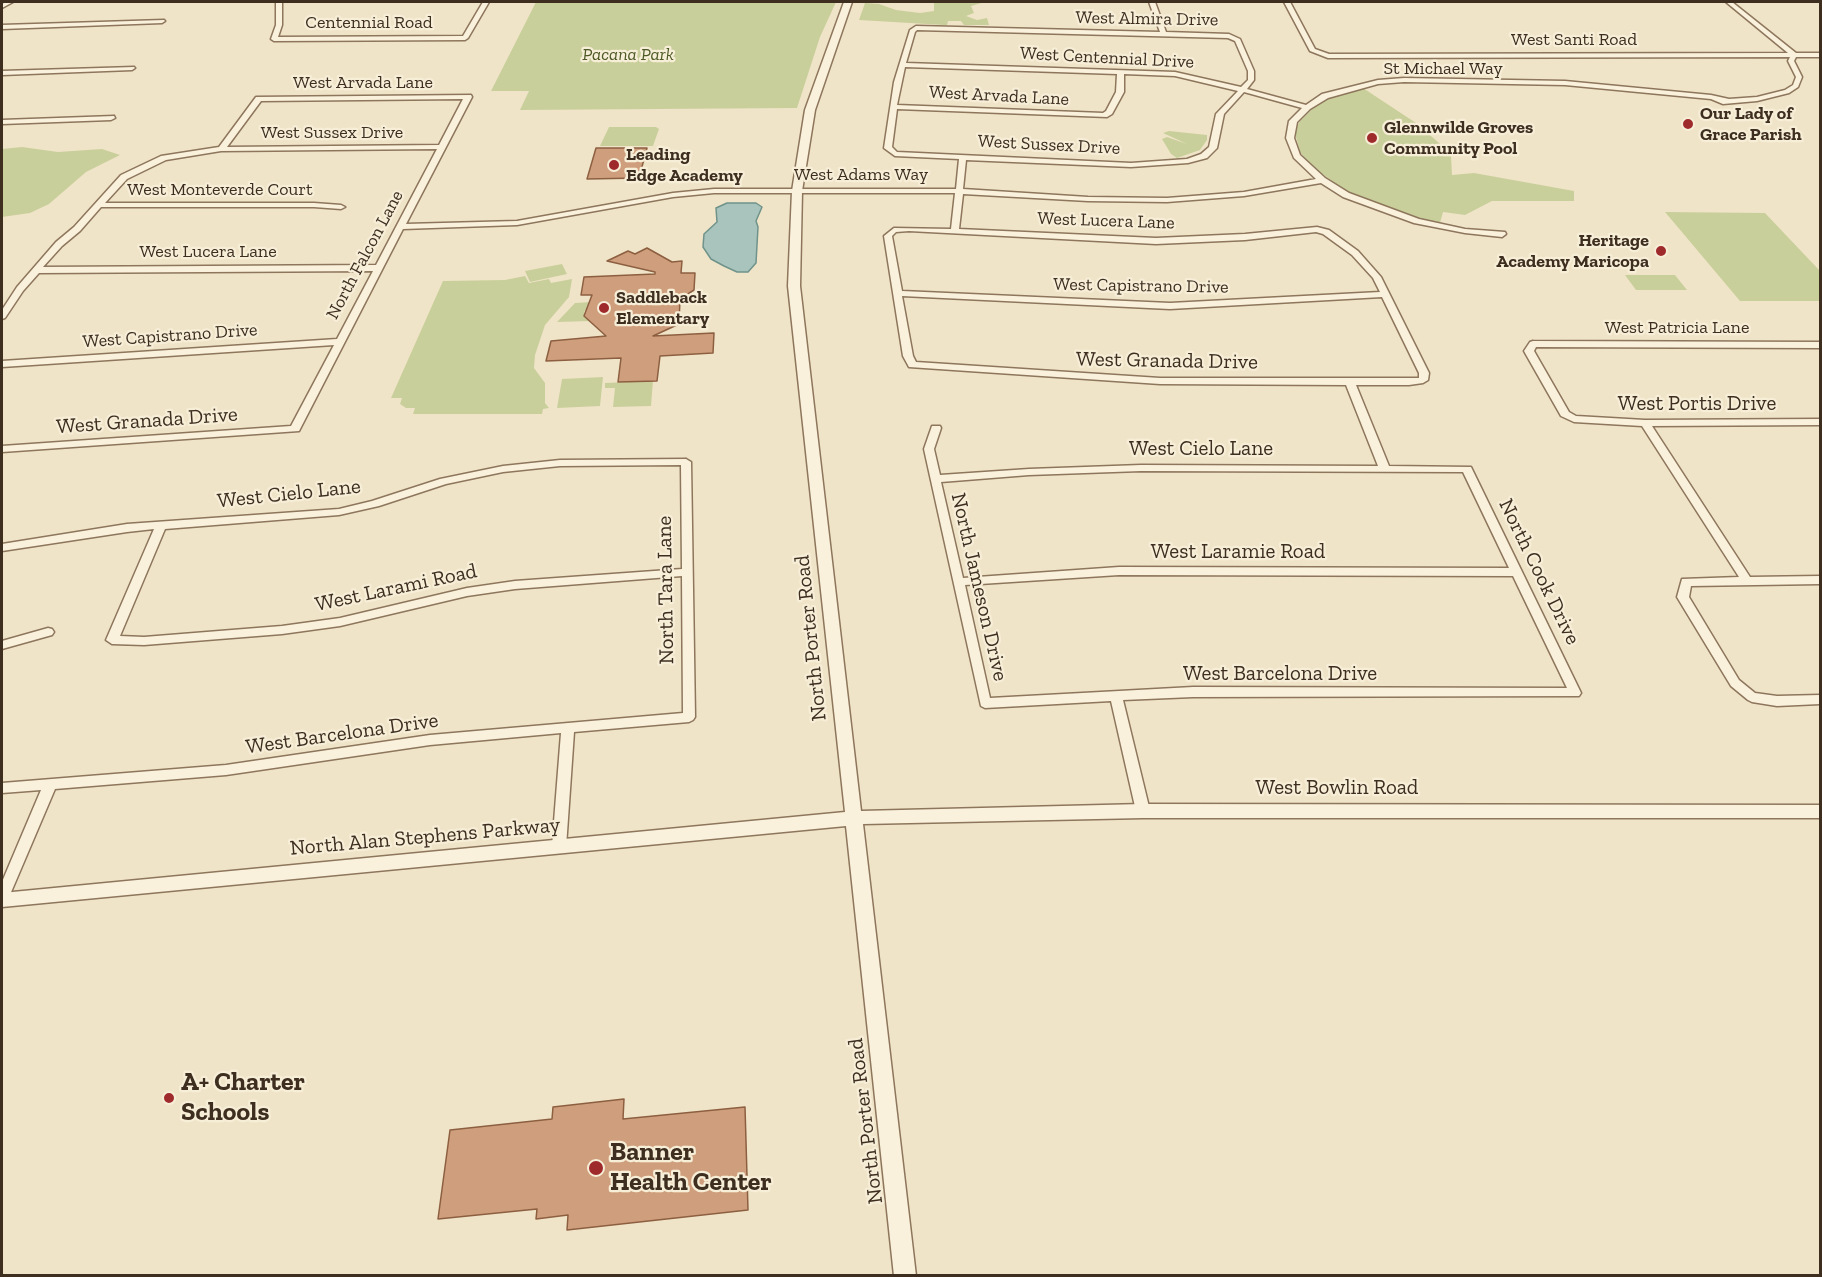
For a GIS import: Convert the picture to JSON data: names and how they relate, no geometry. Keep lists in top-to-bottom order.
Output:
{
  "streets": {
    "street": [
      "West Almira Drive",
      "Centennial Road",
      "West Santi Road",
      "West Centennial Drive",
      "St Michael Way",
      "West Arvada Lane",
      "West Sussex Drive",
      "West Adams Way",
      "West Monteverde Court",
      "West Lucera Lane",
      "North Falcon Lane",
      "West Capistrano Drive",
      "West Patricia Lane",
      "West Granada Drive",
      "West Portis Drive",
      "West Cielo Lane",
      "West Laramie Road",
      "North Cook Drive",
      "North Jameson Drive",
      "West Larami Road",
      "North Tara Lane",
      "North Porter Road",
      "West Barcelona Drive",
      "West Bowlin Road",
      "North Alan Stephens Parkway"
    ]
  },
  "crossings": [
    ["West Almira Drive", "West Centennial Drive"],
    ["West Almira Drive", "West Sussex Drive"],
    ["West Santi Road", "St Michael Way"],
    ["West Centennial Drive", "St Michael Way"],
    ["West Centennial Drive", "West Arvada Lane"],
    ["West Centennial Drive", "West Sussex Drive"],
    ["West Arvada Lane", "West Sussex Drive"],
    ["West Arvada Lane", "North Falcon Lane"],
    ["West Sussex Drive", "West Monteverde Court"],
    ["West Sussex Drive", "West Lucera Lane"],
    ["West Sussex Drive", "North Falcon Lane"],
    ["West Adams Way", "North Falcon Lane"],
    ["West Adams Way", "North Porter Road"],
    ["West Lucera Lane", "North Falcon Lane"],
    ["West Lucera Lane", "West Capistrano Drive"],
    ["West Lucera Lane", "West Granada Drive"],
    ["North Falcon Lane", "West Capistrano Drive"],
    ["North Falcon Lane", "West Granada Drive"],
    ["West Capistrano Drive", "West Granada Drive"],
    ["West Patricia Lane", "West Portis Drive"],
    ["West Cielo Lane", "North Cook Drive"],
    ["West Cielo Lane", "North Jameson Drive"],
    ["West Cielo Lane", "West Larami Road"],
    ["West Cielo Lane", "North Tara Lane"],
    ["West Laramie Road", "North Cook Drive"],
    ["West Laramie Road", "North Jameson Drive"],
    ["North Cook Drive", "West Barcelona Drive"],
    ["North Jameson Drive", "West Barcelona Drive"],
    ["West Larami Road", "North Tara Lane"],
    ["North Tara Lane", "West Barcelona Drive"],
    ["North Porter Road", "West Bowlin Road"],
    ["North Porter Road", "North Alan Stephens Parkway"],
    ["West Bowlin Road", "North Alan Stephens Parkway"]
  ],
  "parks": ["Pacana Park"],
  "places": [
    "Our Lady of Grace Parish",
    "Glennwilde Groves Community Pool",
    "Leading Edge Academy",
    "Heritage Academy Maricopa",
    "Saddleback Elementary",
    "A+ Charter Schools",
    "Banner Health Center"
  ]
}
